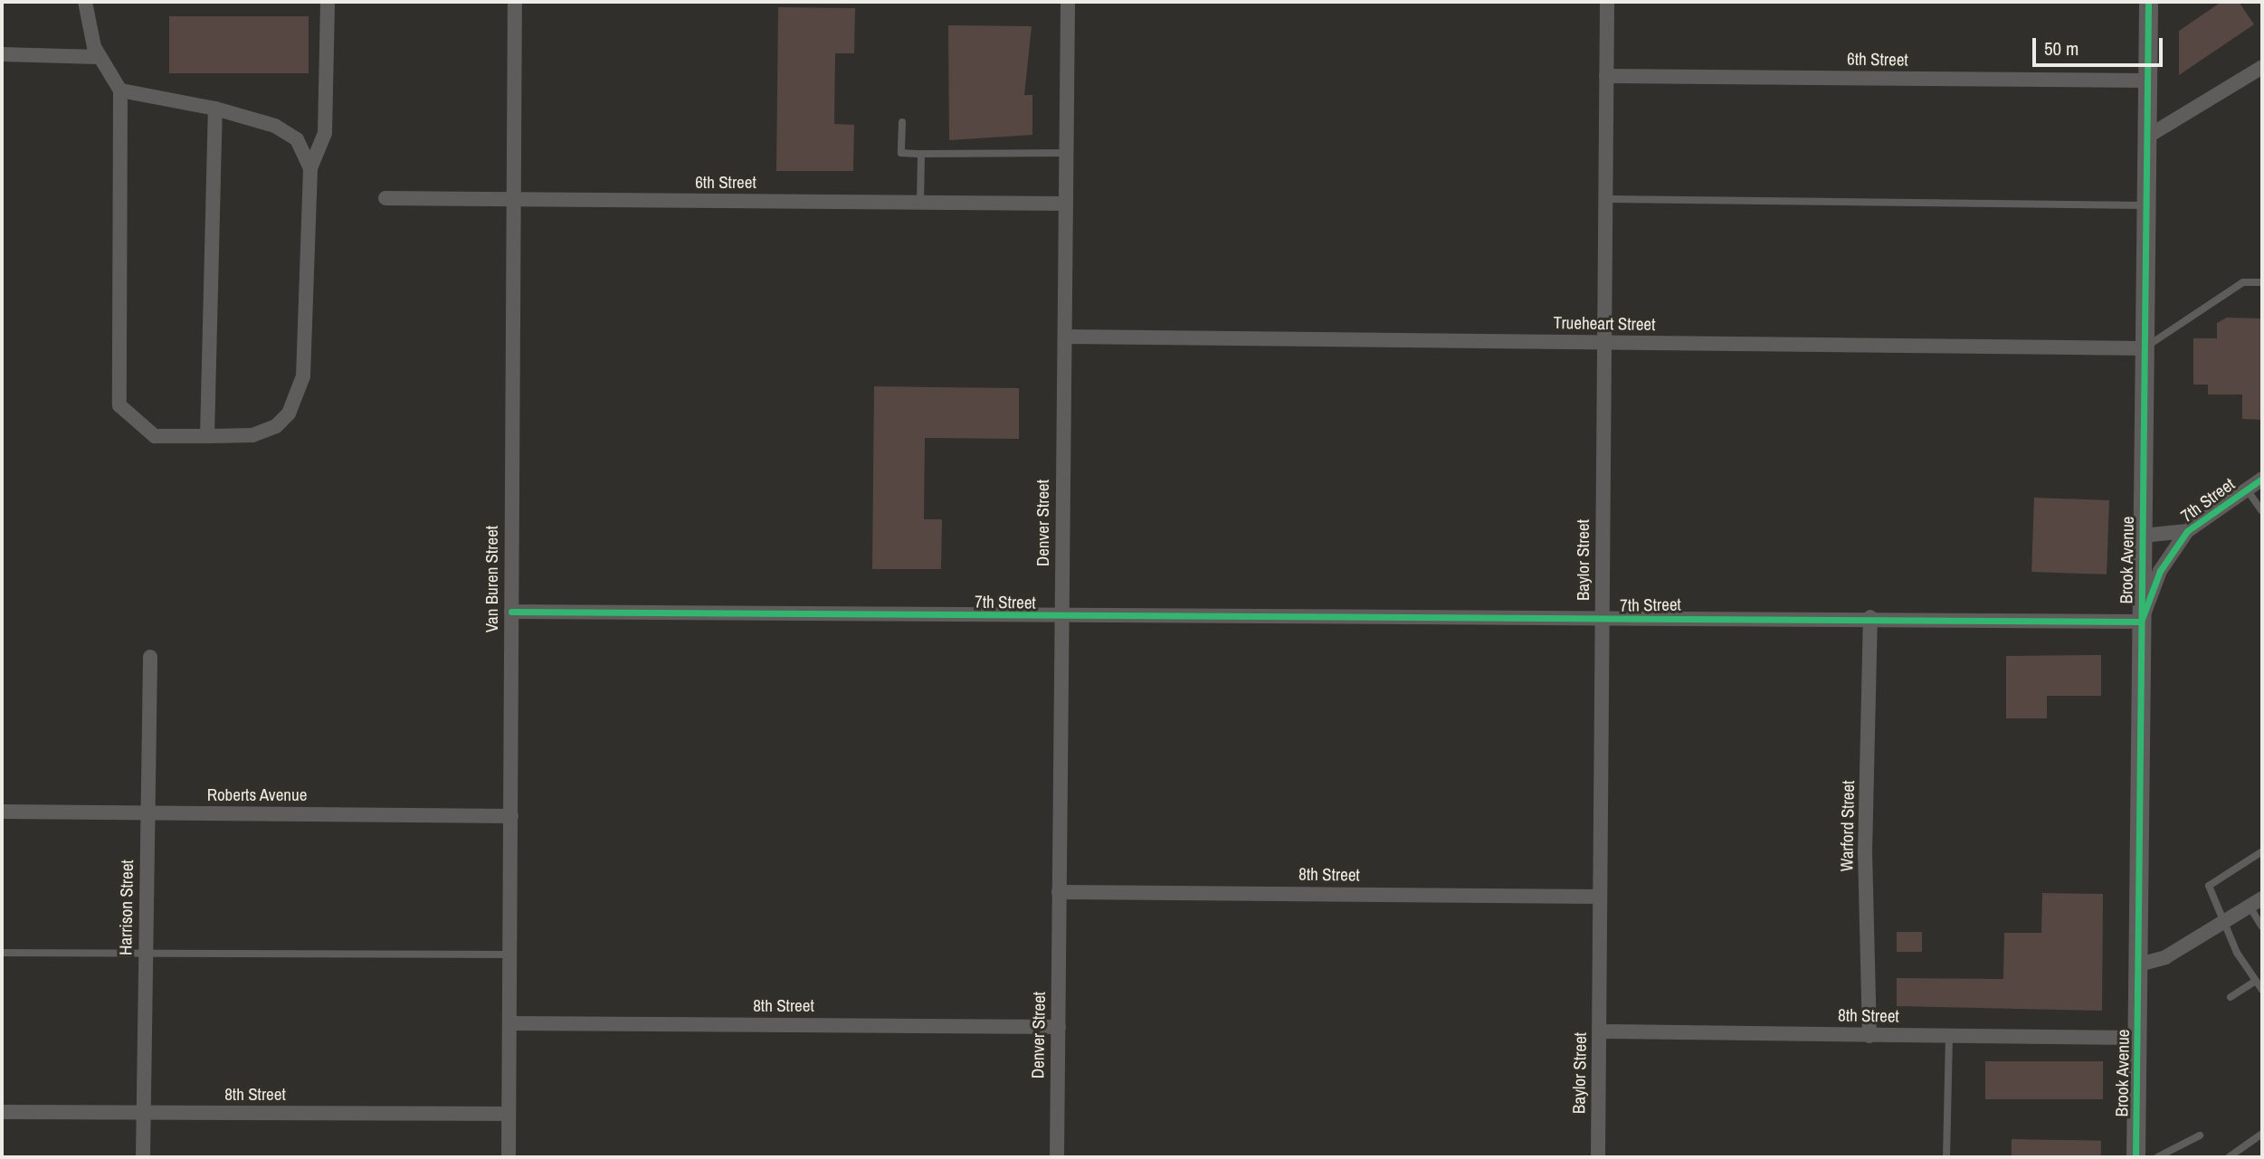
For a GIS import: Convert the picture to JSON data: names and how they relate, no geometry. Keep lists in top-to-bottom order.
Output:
{
  "streets": {
    "street": [
      "6th Street",
      "Trueheart Street",
      "7th Street",
      "Denver Street",
      "Baylor Street",
      "Brook Avenue",
      "Van Buren Street",
      "Roberts Avenue",
      "Warford Street",
      "8th Street",
      "Harrison Street"
    ]
  },
  "crossings": [
    ["6th Street", "Denver Street"],
    ["6th Street", "Baylor Street"],
    ["6th Street", "Brook Avenue"],
    ["6th Street", "Van Buren Street"],
    ["Trueheart Street", "Denver Street"],
    ["Trueheart Street", "Baylor Street"],
    ["Trueheart Street", "Brook Avenue"],
    ["7th Street", "Denver Street"],
    ["7th Street", "Baylor Street"],
    ["7th Street", "Brook Avenue"],
    ["7th Street", "Van Buren Street"],
    ["7th Street", "Warford Street"],
    ["Denver Street", "8th Street"],
    ["Baylor Street", "8th Street"],
    ["Brook Avenue", "8th Street"],
    ["Van Buren Street", "Roberts Avenue"],
    ["Van Buren Street", "8th Street"],
    ["Roberts Avenue", "Harrison Street"],
    ["Warford Street", "8th Street"],
    ["8th Street", "Harrison Street"]
  ],
  "scale_bar": "50 m"
}
